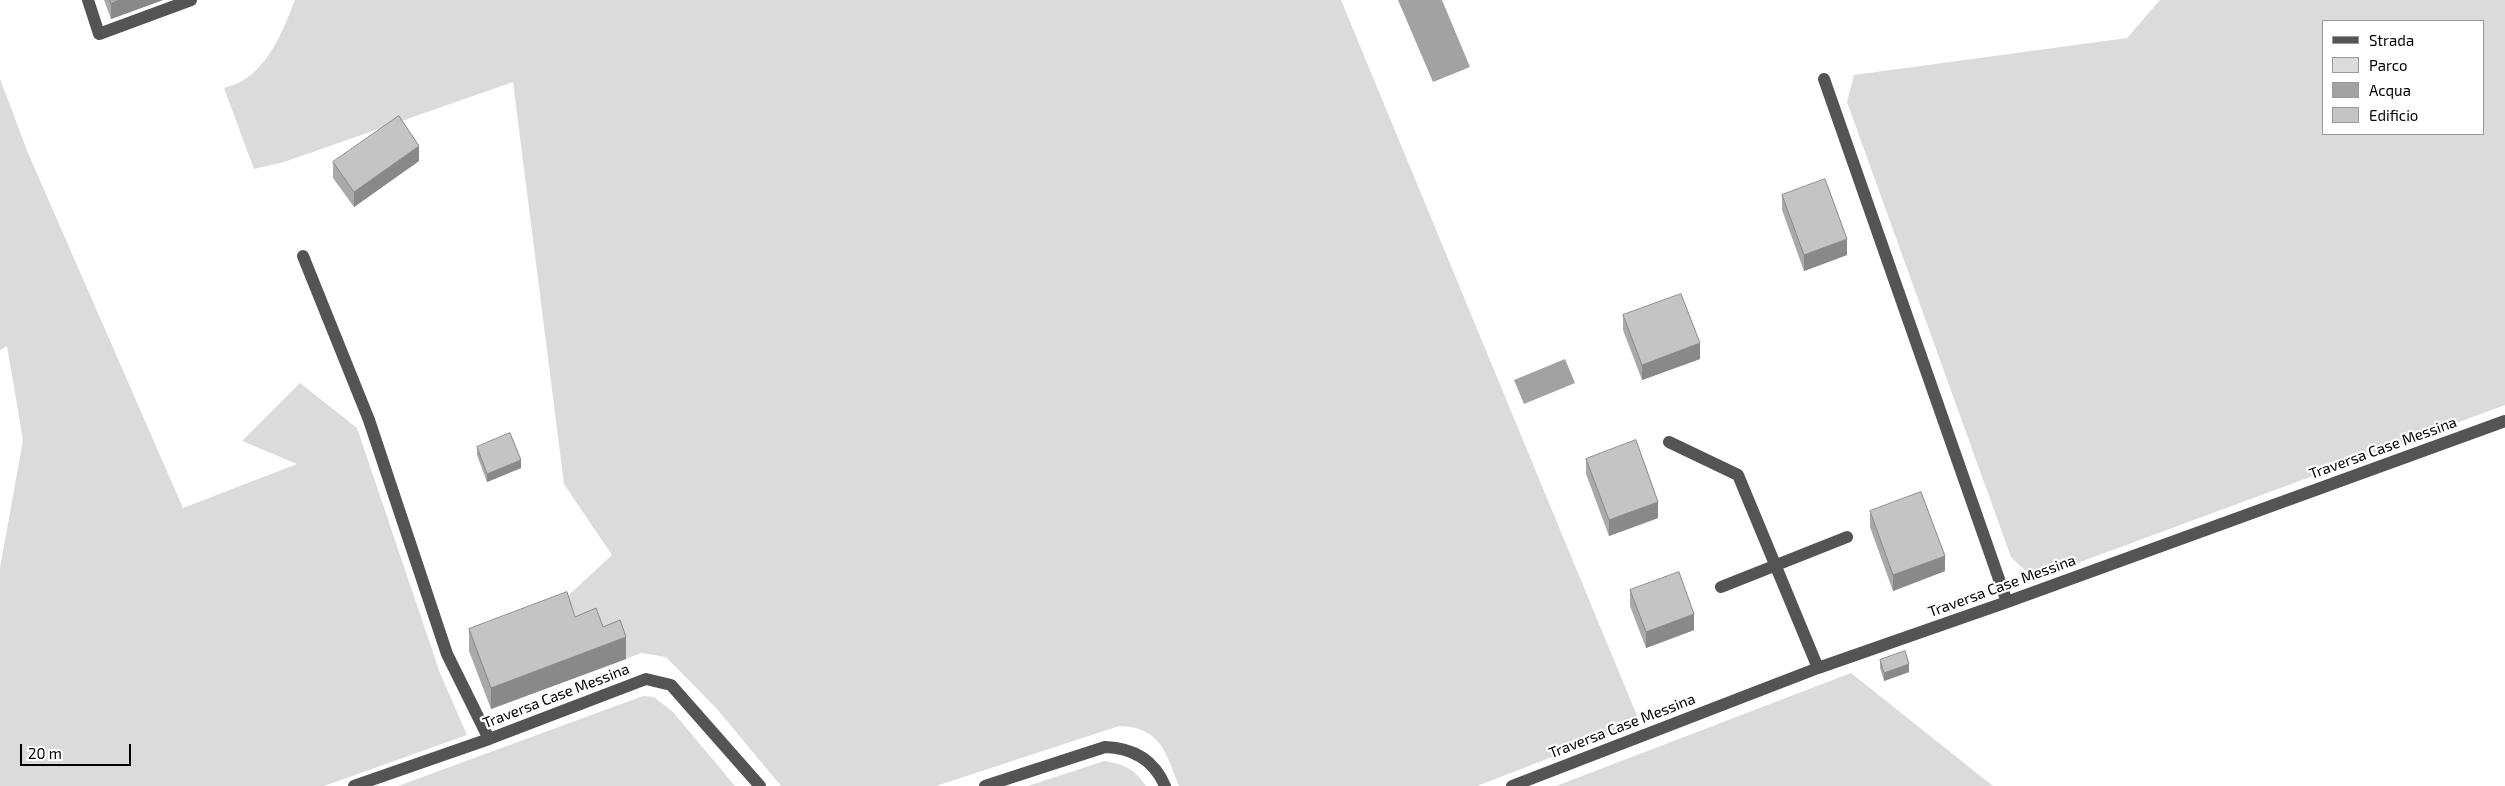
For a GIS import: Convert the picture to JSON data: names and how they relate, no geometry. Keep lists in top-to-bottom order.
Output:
{
  "streets": {
    "street": ["Traversa Case Messina"]
  },
  "legend": [
    "Strada",
    "Parco",
    "Acqua",
    "Edificio"
  ],
  "scale_bar": "20 m"
}
